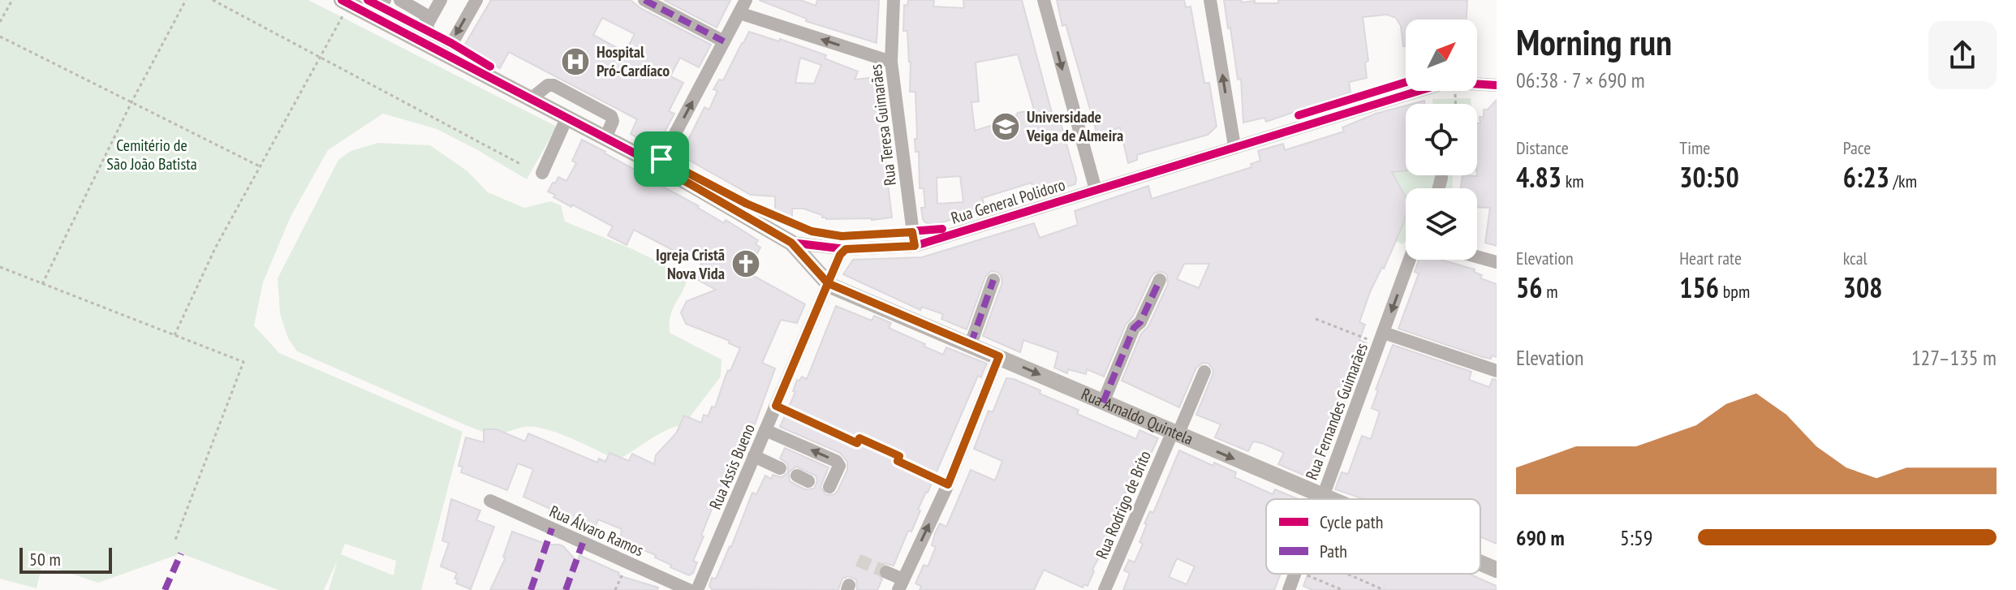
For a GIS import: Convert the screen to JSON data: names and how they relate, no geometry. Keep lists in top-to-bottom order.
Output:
{
  "streets": {
    "main road": ["Rua General Polidoro", "Rua Arnaldo Quintela"],
    "street": [
      "Rua Teresa Guimarães",
      "Rua Fernandes Guimarães",
      "Rua Assis Bueno",
      "Rua Rodrigo de Brito",
      "Rua Álvaro Ramos"
    ]
  },
  "crossings": [
    ["Rua Teresa Guimarães", "Rua General Polidoro"],
    ["Rua General Polidoro", "Rua Arnaldo Quintela"],
    ["Rua General Polidoro", "Rua Assis Bueno"],
    ["Rua Fernandes Guimarães", "Rua Arnaldo Quintela"],
    ["Rua Arnaldo Quintela", "Rua Assis Bueno"],
    ["Rua Arnaldo Quintela", "Rua Rodrigo de Brito"]
  ],
  "one_way": ["Rua Arnaldo Quintela"],
  "parks": ["Cemitério de São João Batista"],
  "places": {
    "hospital": ["Hospital Pró-Cardíaco"],
    "school or university": ["Universidade Veiga de Almeira"],
    "church": ["Igreja Cristã Nova Vida"]
  },
  "legend": ["Cycle path", "Path"],
  "scale_bar": "50 m",
  "north": "top right",
  "page": {
    "heading": ["Morning run", "06:38 · 7 × 690 m"],
    "stats": [
      ["Distance", "4.83 km"],
      ["Time", "30:50"],
      ["Pace", "6:23 /km"],
      ["Elevation", "56 m"],
      ["Heart rate", "156 bpm"],
      ["kcal", "308"]
    ],
    "chart": ["Elevation", "127–135 m"],
    "list": [
      {
        "name": "690 m",
        "note": "5:59"
      }
    ],
    "scale": "50 m"
  }
}
